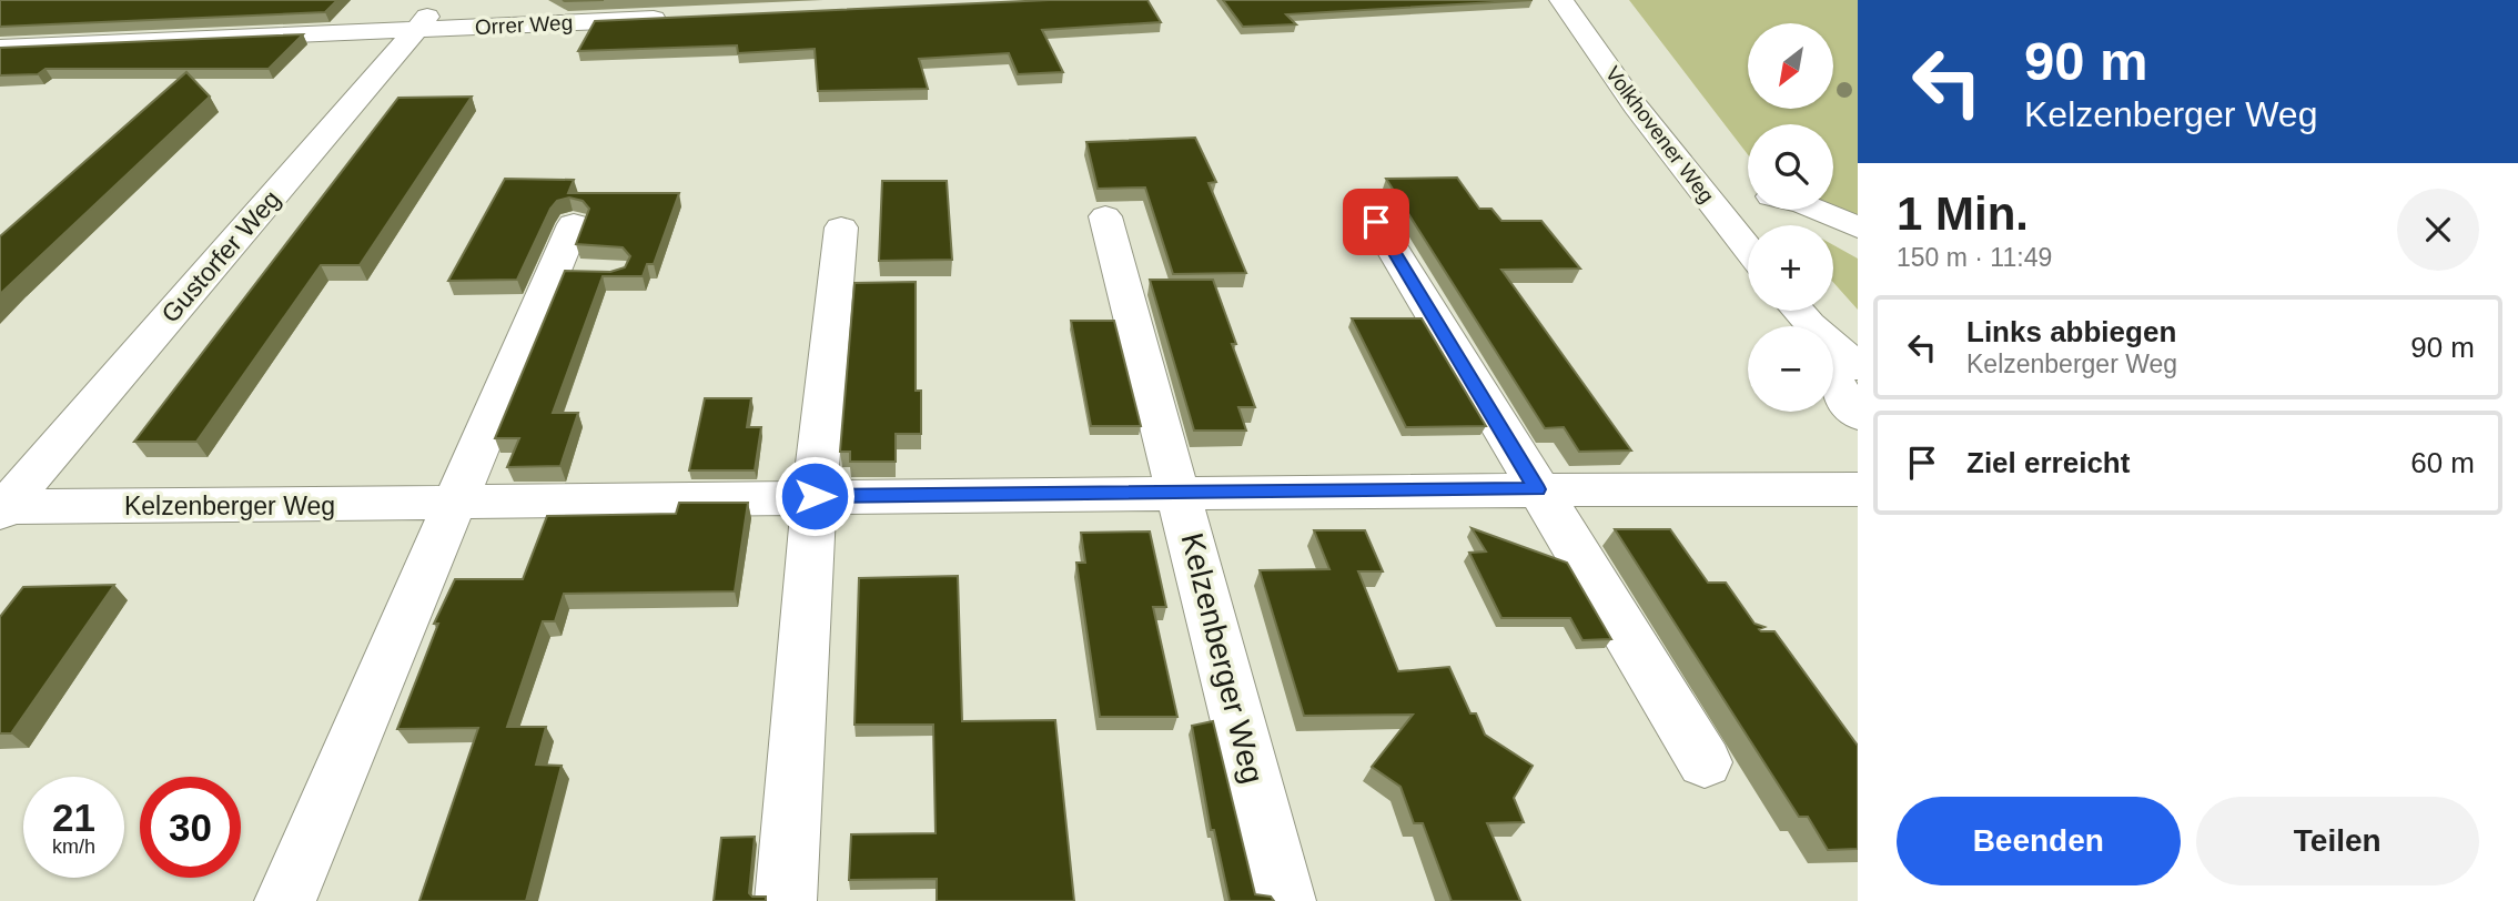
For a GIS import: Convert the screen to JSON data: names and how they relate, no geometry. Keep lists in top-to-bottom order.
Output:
{
  "streets": {
    "street": [
      "Orrer Weg",
      "Volkhovener Weg",
      "Gustorfer Weg",
      "Kelzenberger Weg"
    ]
  },
  "crossings": [
    ["Orrer Weg", "Gustorfer Weg"],
    ["Gustorfer Weg", "Kelzenberger Weg"]
  ],
  "north": "bottom left",
  "page": {
    "turn": ["90 m", "Kelzenberger Weg"],
    "map_buttons": ["+", "−"],
    "heading": ["1 Min.", "150 m · 11:49"],
    "list": [
      {
        "name": "Links abbiegen",
        "note": "Kelzenberger Weg",
        "value": "90 m"
      },
      {
        "name": "Ziel erreicht",
        "value": "60 m"
      }
    ],
    "speed": "21 km/h",
    "limit": "30",
    "buttons": ["Beenden", "Teilen"]
  }
}
